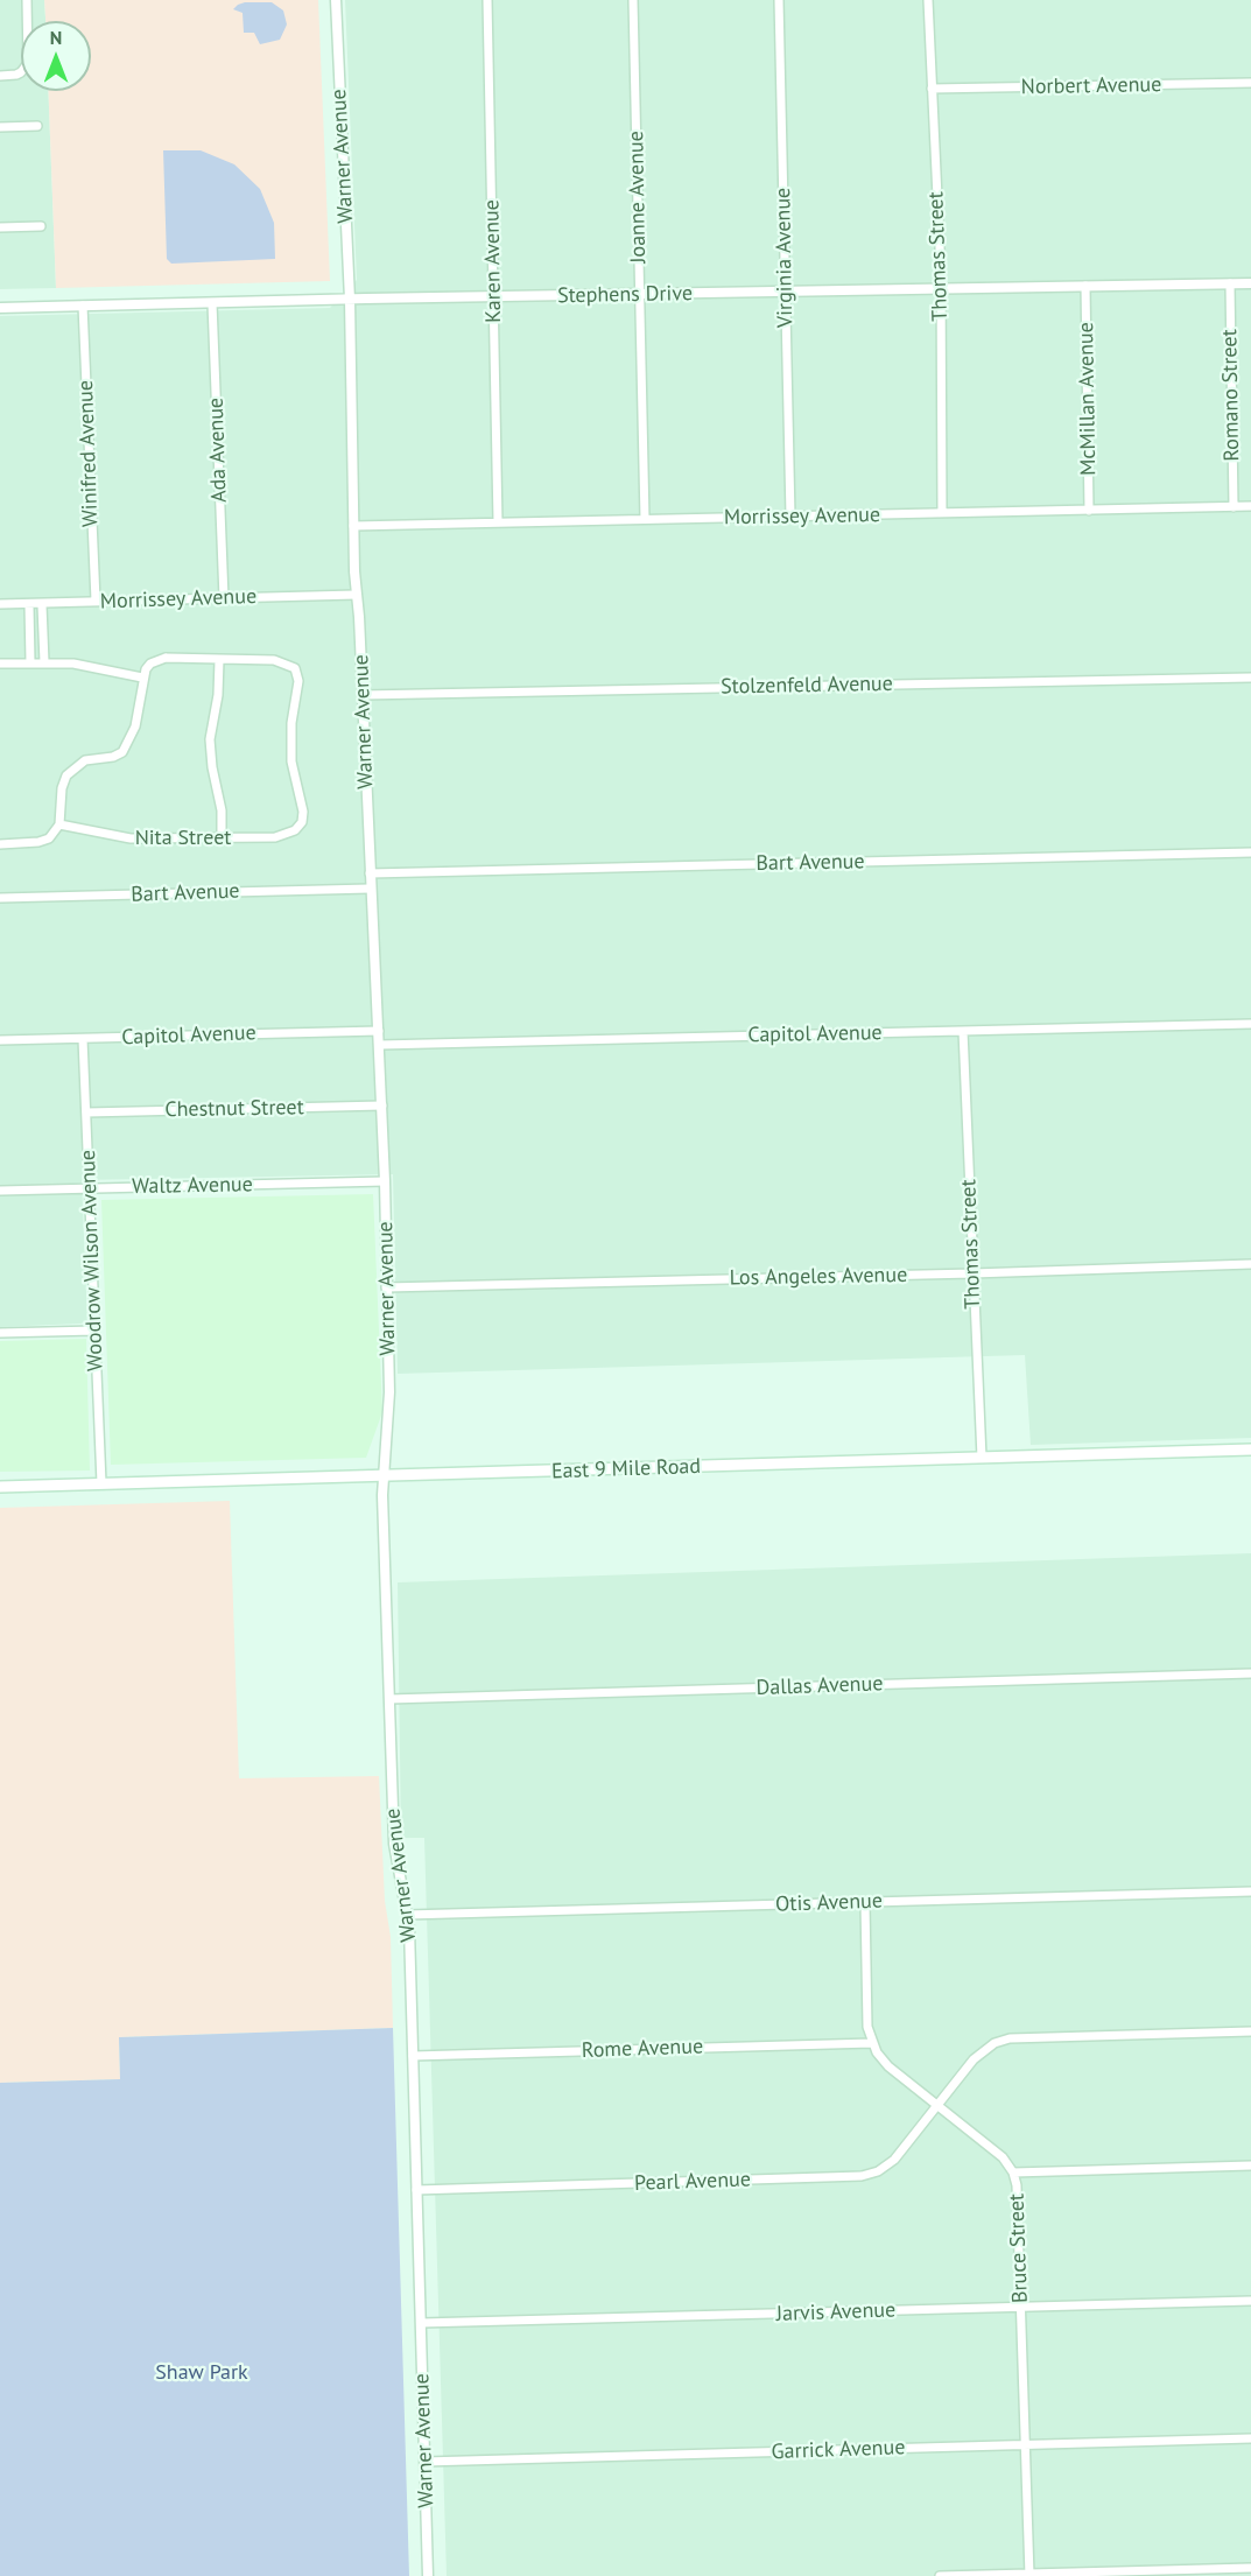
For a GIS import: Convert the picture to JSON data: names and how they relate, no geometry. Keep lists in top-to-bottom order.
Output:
{
  "streets": {
    "main road": ["East 9 Mile Road"],
    "street": [
      "Norbert Avenue",
      "Warner Avenue",
      "Joanne Avenue",
      "Thomas Street",
      "Virginia Avenue",
      "Karen Avenue",
      "Stephens Drive",
      "Romano Street",
      "McMillan Avenue",
      "Ada Avenue",
      "Winifred Avenue",
      "Morrissey Avenue",
      "Stolzenfeld Avenue",
      "Nita Street",
      "Bart Avenue",
      "Capitol Avenue",
      "Chestnut Street",
      "Waltz Avenue",
      "Woodrow Wilson Avenue",
      "Los Angeles Avenue",
      "Dallas Avenue",
      "Otis Avenue",
      "Rome Avenue",
      "Pearl Avenue",
      "Bruce Street",
      "Jarvis Avenue",
      "Garrick Avenue"
    ]
  },
  "crossings": [
    ["Norbert Avenue", "Thomas Street"],
    ["Warner Avenue", "Stephens Drive"],
    ["Warner Avenue", "Morrissey Avenue"],
    ["Warner Avenue", "Stolzenfeld Avenue"],
    ["Warner Avenue", "Bart Avenue"],
    ["Warner Avenue", "Capitol Avenue"],
    ["Warner Avenue", "Chestnut Street"],
    ["Warner Avenue", "Waltz Avenue"],
    ["Warner Avenue", "Los Angeles Avenue"],
    ["Warner Avenue", "East 9 Mile Road"],
    ["Warner Avenue", "Dallas Avenue"],
    ["Warner Avenue", "Otis Avenue"],
    ["Warner Avenue", "Rome Avenue"],
    ["Warner Avenue", "Pearl Avenue"],
    ["Warner Avenue", "Jarvis Avenue"],
    ["Warner Avenue", "Garrick Avenue"],
    ["Joanne Avenue", "Stephens Drive"],
    ["Joanne Avenue", "Morrissey Avenue"],
    ["Thomas Street", "Stephens Drive"],
    ["Thomas Street", "Morrissey Avenue"],
    ["Thomas Street", "Capitol Avenue"],
    ["Thomas Street", "Los Angeles Avenue"],
    ["Thomas Street", "East 9 Mile Road"],
    ["Virginia Avenue", "Stephens Drive"],
    ["Virginia Avenue", "Morrissey Avenue"],
    ["Karen Avenue", "Stephens Drive"],
    ["Karen Avenue", "Morrissey Avenue"],
    ["Stephens Drive", "Romano Street"],
    ["Stephens Drive", "McMillan Avenue"],
    ["Stephens Drive", "Ada Avenue"],
    ["Stephens Drive", "Winifred Avenue"],
    ["Romano Street", "Morrissey Avenue"],
    ["McMillan Avenue", "Morrissey Avenue"],
    ["Ada Avenue", "Morrissey Avenue"],
    ["Winifred Avenue", "Morrissey Avenue"],
    ["Capitol Avenue", "Woodrow Wilson Avenue"],
    ["Chestnut Street", "Woodrow Wilson Avenue"],
    ["Waltz Avenue", "Woodrow Wilson Avenue"],
    ["Woodrow Wilson Avenue", "East 9 Mile Road"],
    ["Otis Avenue", "Bruce Street"],
    ["Rome Avenue", "Bruce Street"],
    ["Pearl Avenue", "Bruce Street"],
    ["Bruce Street", "Jarvis Avenue"],
    ["Bruce Street", "Garrick Avenue"]
  ],
  "parks": ["Shaw Park"],
  "north": "top"
}
